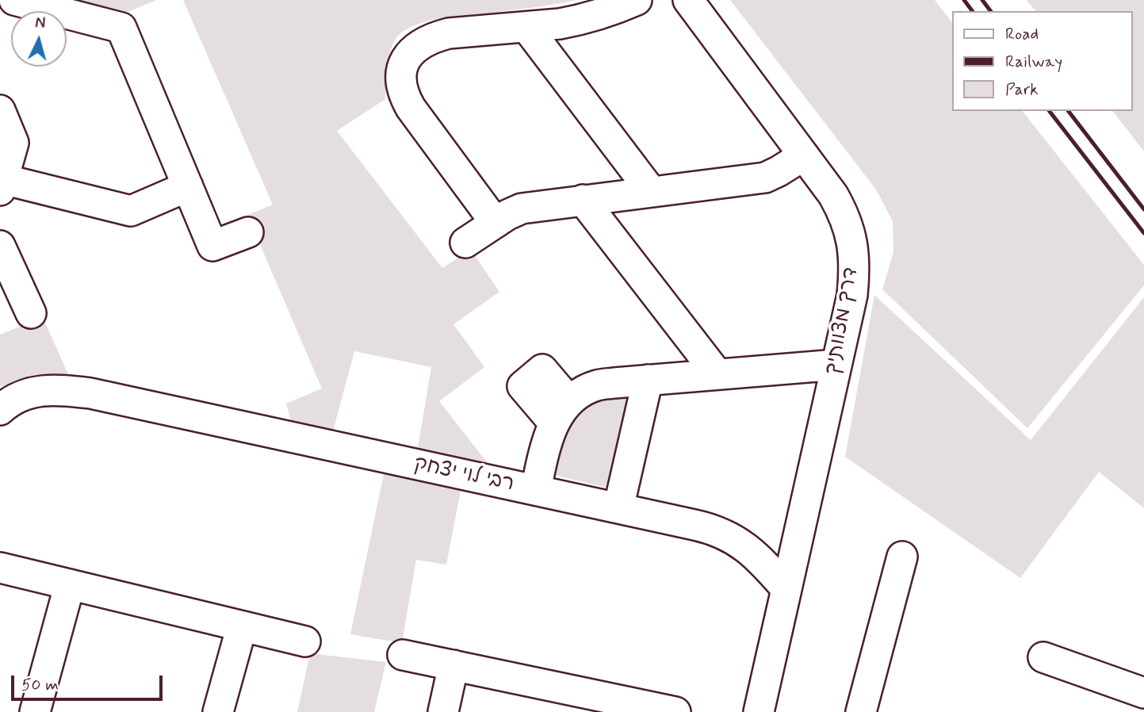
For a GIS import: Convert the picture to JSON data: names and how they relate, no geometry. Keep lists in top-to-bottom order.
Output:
{
  "streets": {
    "street": ["דרך מצוותיך", "רבי לוי יצחק"]
  },
  "crossings": [
    ["דרך מצוותיך", "רבי לוי יצחק"]
  ],
  "legend": ["Road", "Railway", "Park"],
  "scale_bar": "50 m",
  "north": "top"
}
